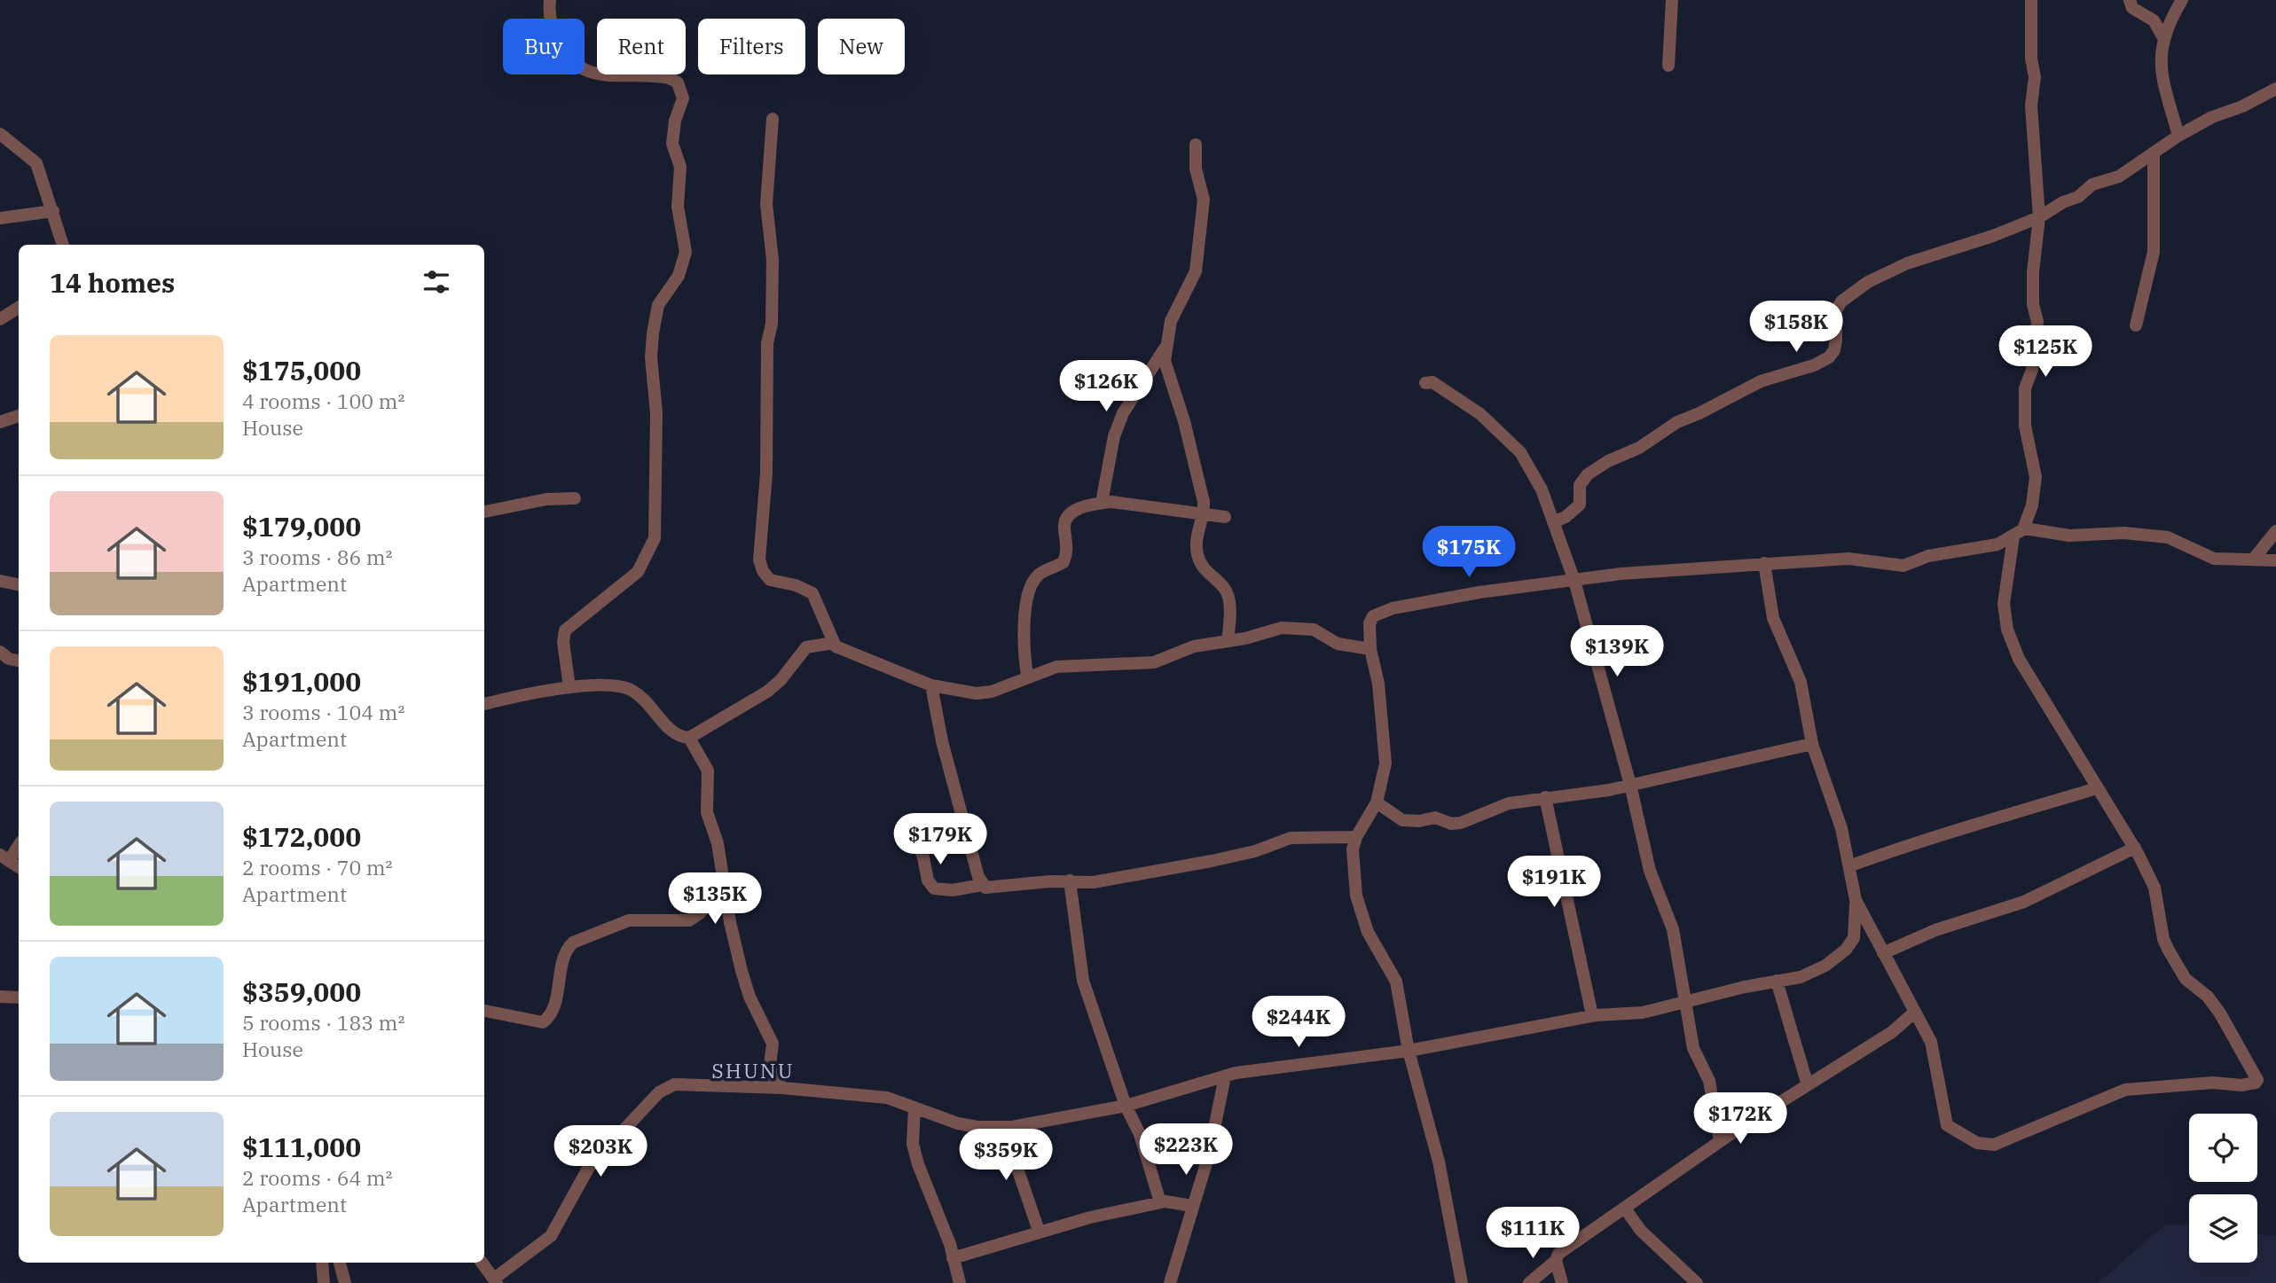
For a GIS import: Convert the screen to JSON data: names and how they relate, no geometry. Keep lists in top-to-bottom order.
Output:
{
  "districts": ["SHUNU"],
  "page": {
    "chip": [
      "Buy",
      "Rent",
      "Filters",
      "New"
    ],
    "heading": "14 homes",
    "price": [
      "$158K",
      "$125K",
      "$126K",
      "$175K",
      "$139K",
      "$179K",
      "$191K",
      "$135K",
      "$244K",
      "$172K",
      "$223K",
      "$203K",
      "$359K",
      "$111K"
    ],
    "list": [
      {
        "name": "$175,000",
        "note": "4 rooms · 100 m² · House"
      },
      {
        "name": "$179,000",
        "note": "3 rooms · 86 m² · Apartment"
      },
      {
        "name": "$191,000",
        "note": "3 rooms · 104 m² · Apartment"
      },
      {
        "name": "$172,000",
        "note": "2 rooms · 70 m² · Apartment"
      },
      {
        "name": "$359,000",
        "note": "5 rooms · 183 m² · House"
      },
      {
        "name": "$111,000",
        "note": "2 rooms · 64 m² · Apartment"
      }
    ]
  }
}
